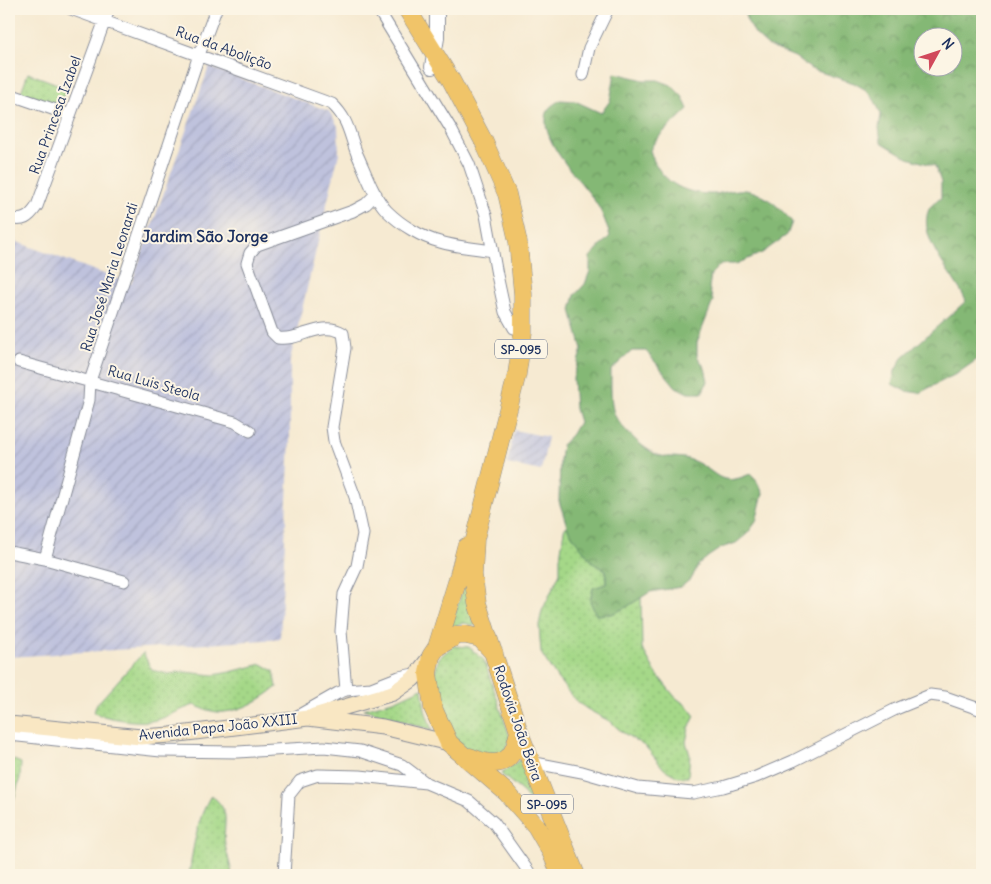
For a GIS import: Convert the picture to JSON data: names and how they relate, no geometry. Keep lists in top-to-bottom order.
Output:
{
  "streets": {
    "main road": ["SP-095", "Rodovia João Beira", "Avenida Papa João XXIII"],
    "street": [
      "Rua da Abolição",
      "Rua Princesa Izabel",
      "Rua José Maria Leonardi",
      "Rua Luis Steola"
    ]
  },
  "crossings": [
    ["Rua da Abolição", "Rua Princesa Izabel"],
    ["Rua da Abolição", "Rua José Maria Leonardi"],
    ["Rua José Maria Leonardi", "Rua Luis Steola"],
    ["SP-095", "Rodovia João Beira"],
    ["SP-095", "Avenida Papa João XXIII"]
  ],
  "districts": ["Jardim São Jorge"],
  "north": "top right"
}
